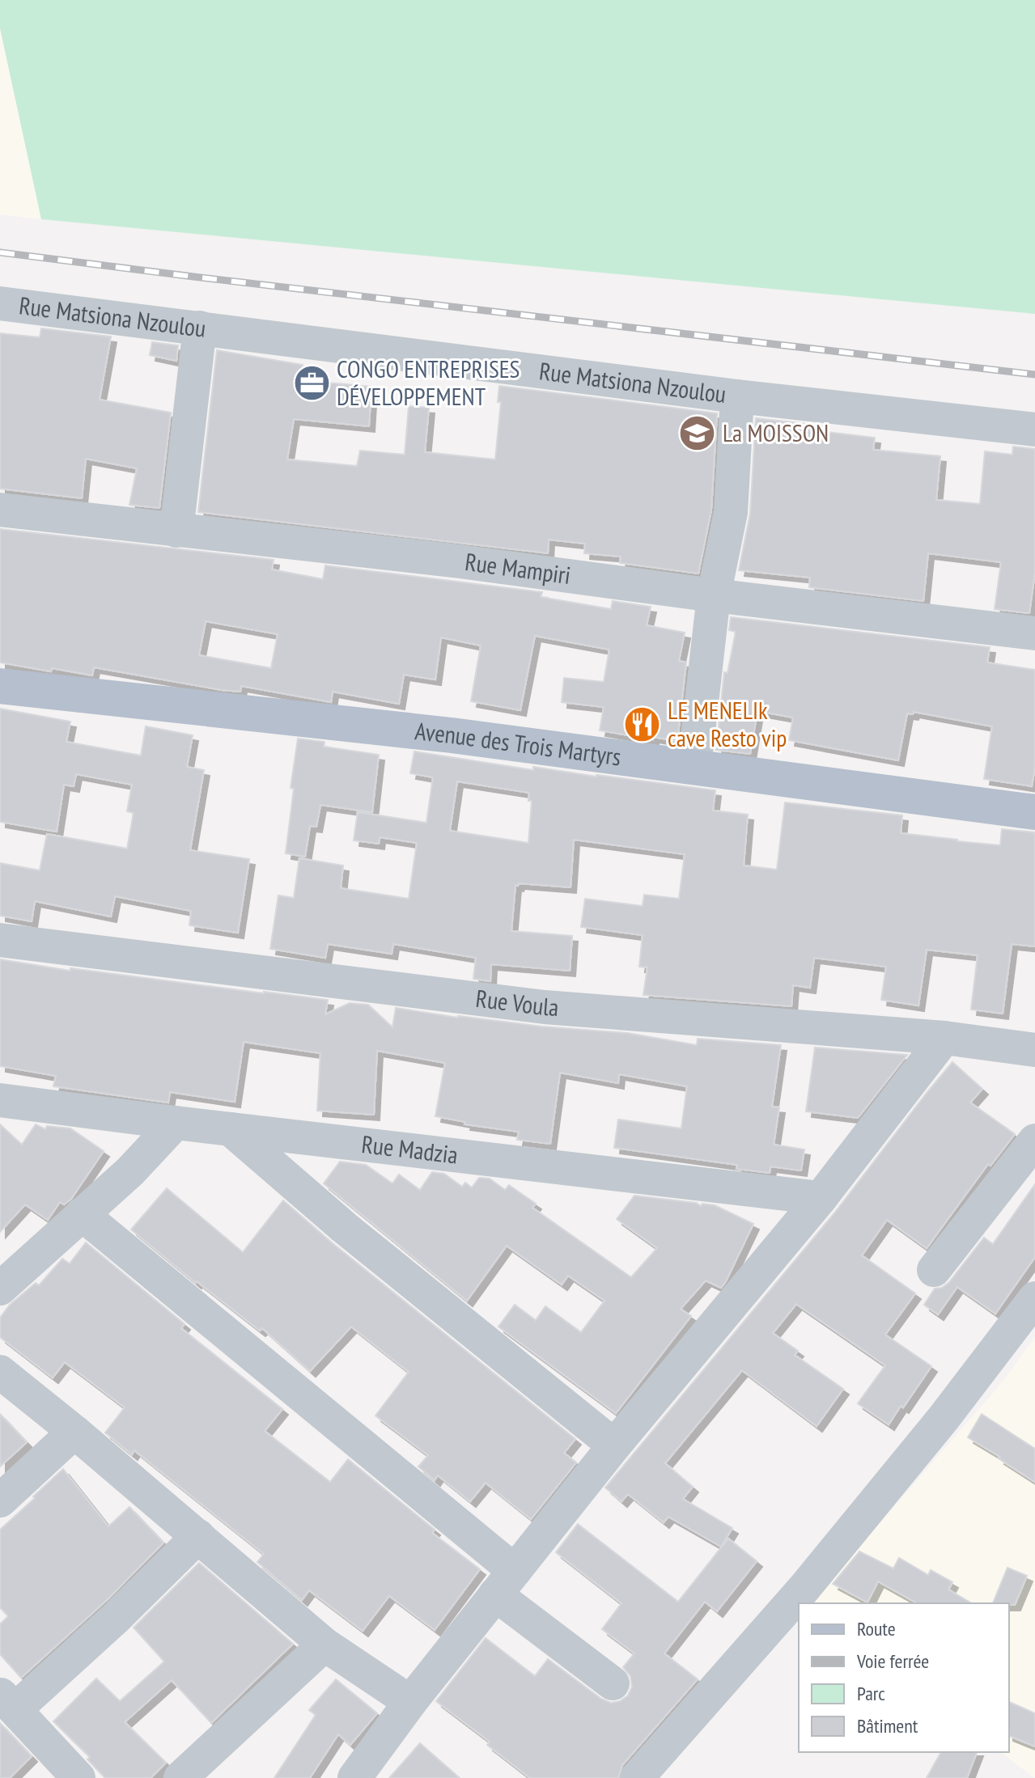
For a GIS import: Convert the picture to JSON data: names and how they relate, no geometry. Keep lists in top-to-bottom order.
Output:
{
  "streets": {
    "main road": ["Avenue des Trois Martyrs"],
    "street": [
      "Rue Matsiona Nzoulou",
      "Rue Mampiri",
      "Rue Voula",
      "Rue Madzia"
    ]
  },
  "places": {
    "office": ["CONGO ENTREPRISES DÉVELOPPEMENT"],
    "school or university": ["La MOISSON"],
    "restaurant": ["LE MENELIk cave Resto vip"]
  },
  "legend": [
    "Route",
    "Voie ferrée",
    "Parc",
    "Bâtiment"
  ]
}
